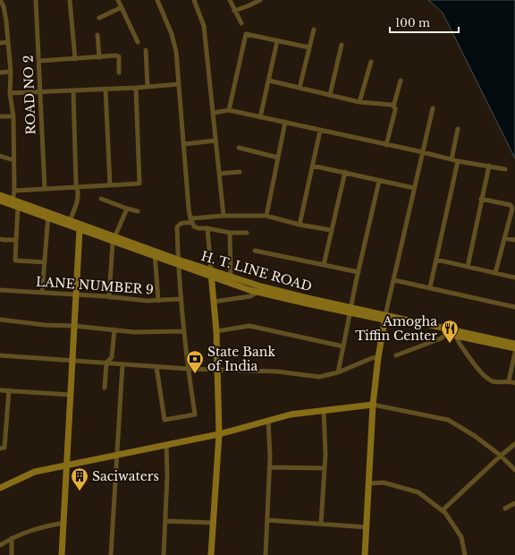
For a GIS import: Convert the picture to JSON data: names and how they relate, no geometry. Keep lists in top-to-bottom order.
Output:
{
  "streets": {
    "street": ["ROAD NO 2", "H. T. LINE ROAD", "LANE NUMBER 9"]
  },
  "places": {
    "restaurant": ["Amogha Tiffin Center"],
    "bank": ["State Bank of India"],
    "building": ["Saciwaters"]
  },
  "scale_bar": "100 m"
}
